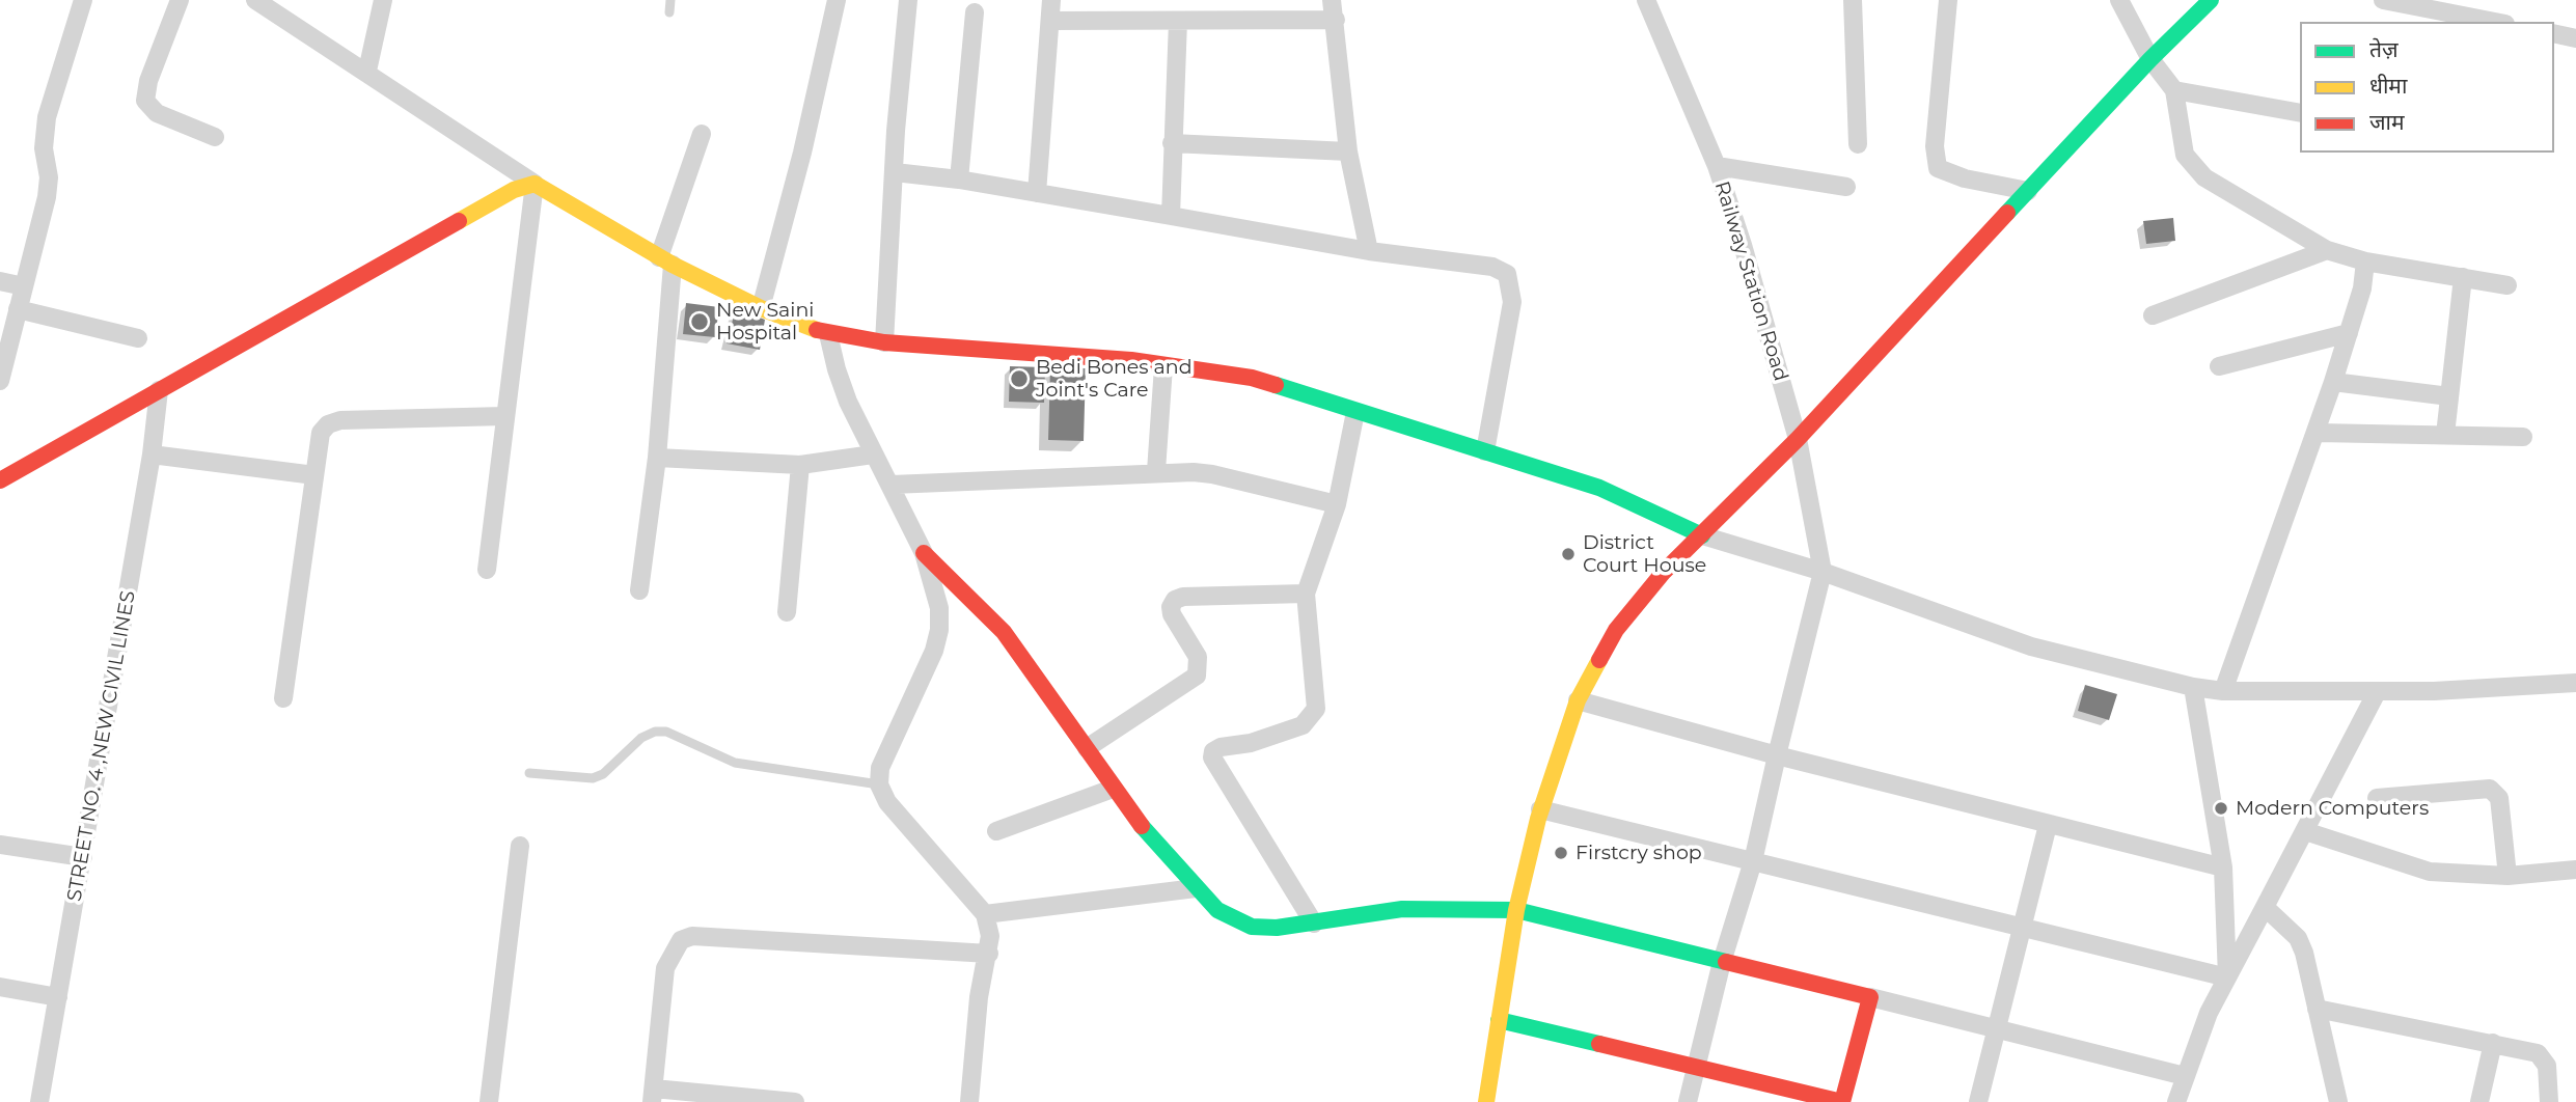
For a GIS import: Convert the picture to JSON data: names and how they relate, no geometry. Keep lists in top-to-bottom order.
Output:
{
  "streets": {
    "street": ["Railway Station Road", "STREET NO. 4 ,NEW CIVIL LINES"]
  },
  "places": [
    "New Saini Hospital",
    "Bedi Bones and Joint's Care",
    "District Court House",
    "Modern Computers",
    "Firstcry shop"
  ],
  "legend": ["तेज़", "धीमा", "जाम"]
}
